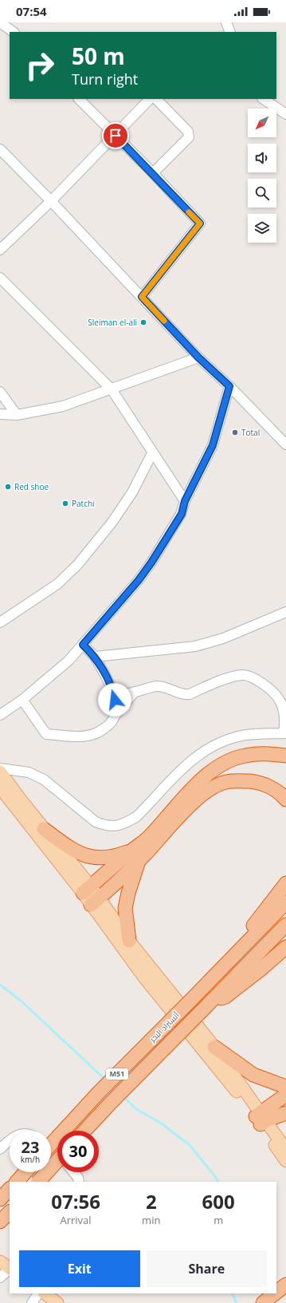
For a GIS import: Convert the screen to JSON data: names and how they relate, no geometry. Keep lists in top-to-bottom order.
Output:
{
  "streets": {
    "highway": ["أتستراد البحر", "M51"]
  },
  "places": [
    "Sleiman el-ali",
    "Total",
    "Red shoe",
    "Patchi"
  ],
  "north": "bottom left",
  "page": {
    "status": "07:54",
    "turn": ["50 m", "Turn right"],
    "speed": "23 km/h",
    "limit": "30",
    "eta": [
      "07:56",
      "Arrival",
      "2",
      "min",
      "600",
      "m"
    ],
    "buttons": ["Exit", "Share"]
  }
}
